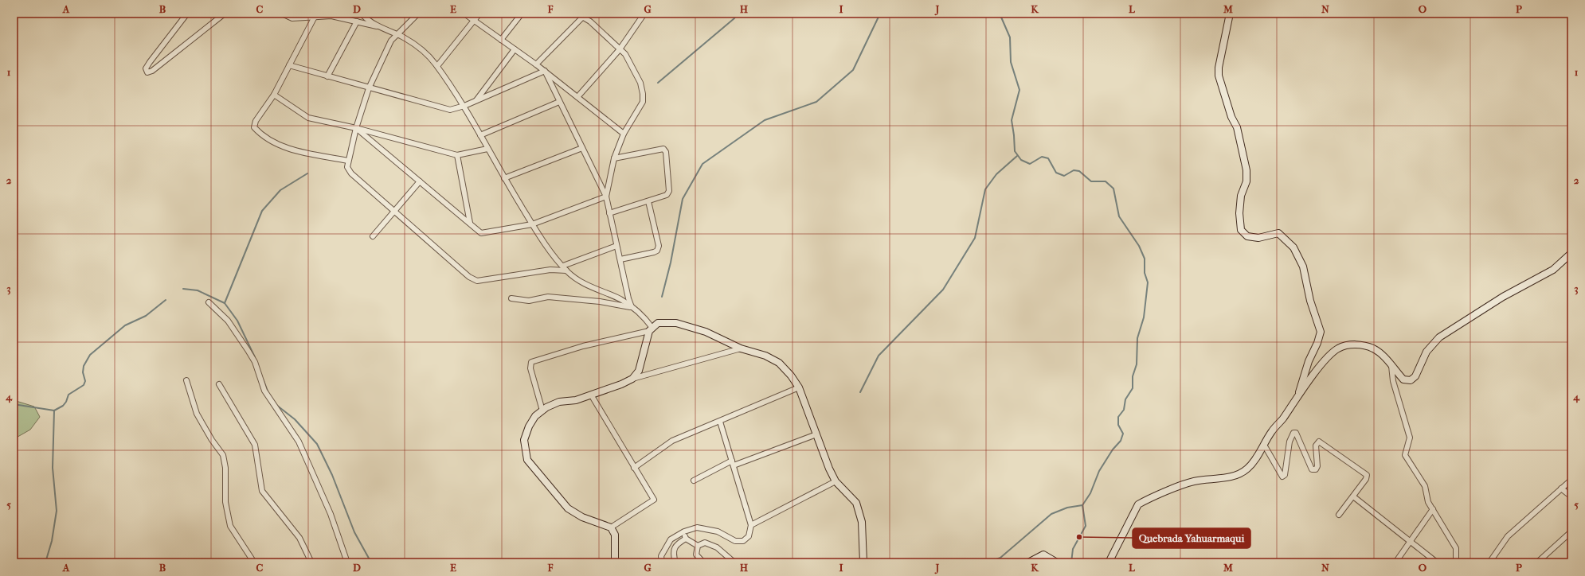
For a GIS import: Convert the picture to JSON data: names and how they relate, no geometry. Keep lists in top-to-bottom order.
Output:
{
  "places": ["Quebrada Yahuarmaqui"],
  "grid": {
    "columns": [
      "A",
      "B",
      "C",
      "D",
      "E",
      "F",
      "G",
      "H",
      "I",
      "J",
      "K",
      "L",
      "M",
      "N",
      "O",
      "P"
    ],
    "rows": [
      "1",
      "2",
      "3",
      "4",
      "5"
    ]
  }
}
